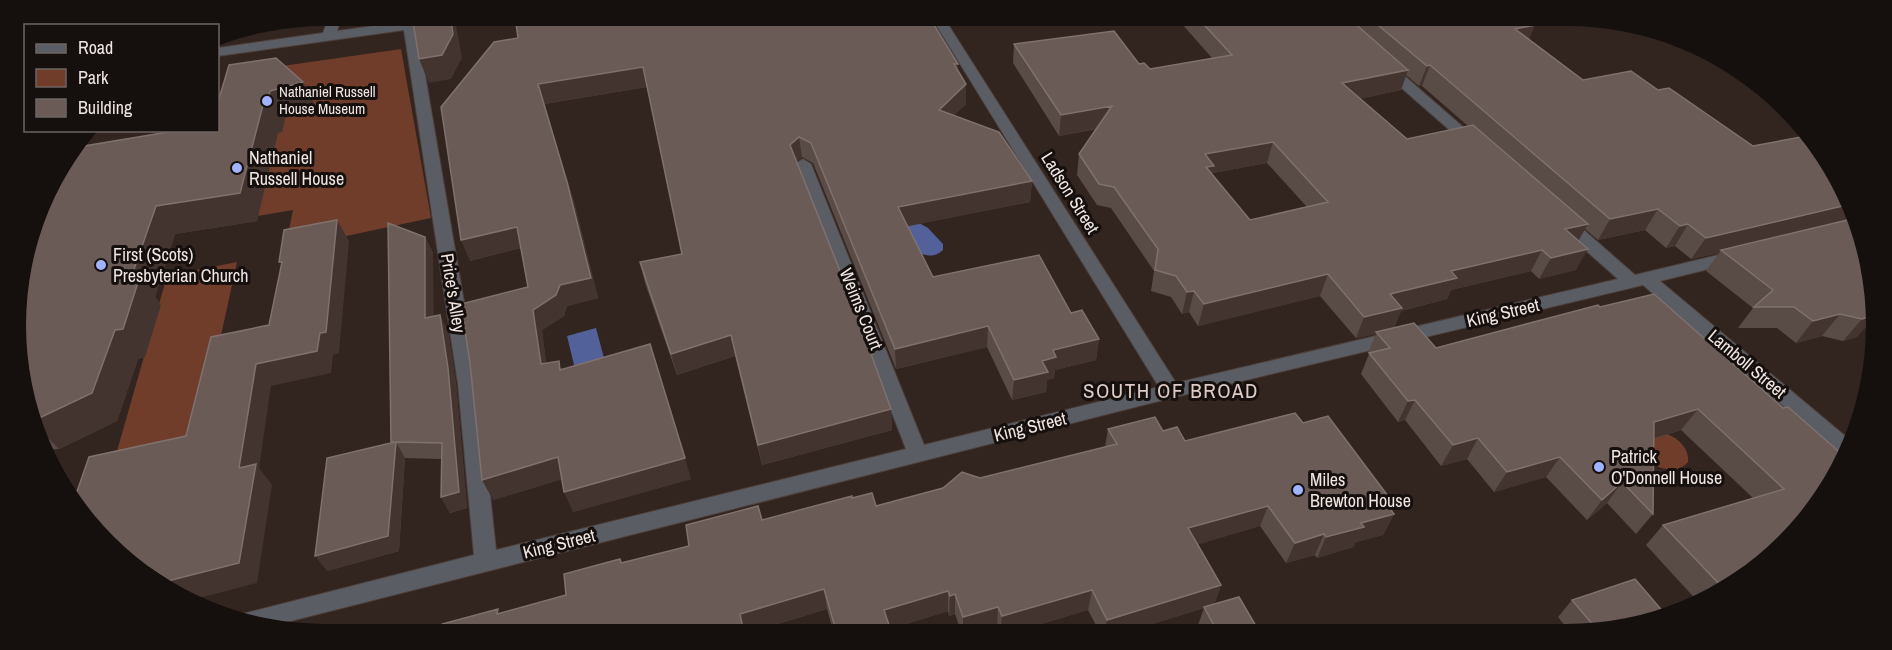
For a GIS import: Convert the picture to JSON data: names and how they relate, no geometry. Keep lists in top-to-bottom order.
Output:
{
  "streets": {
    "street": [
      "Ladson Street",
      "Price's Alley",
      "Weims Court",
      "King Street",
      "Lamboll Street"
    ]
  },
  "crossings": [
    ["Ladson Street", "King Street"],
    ["Price's Alley", "King Street"],
    ["Weims Court", "King Street"],
    ["King Street", "Lamboll Street"]
  ],
  "districts": ["SOUTH OF BROAD"],
  "places": [
    "Nathaniel Russell House Museum",
    "Nathaniel Russell House",
    "First (Scots) Presbyterian Church",
    "Patrick O'Donnell House",
    "Miles Brewton House"
  ],
  "legend": ["Road", "Park", "Building"]
}
